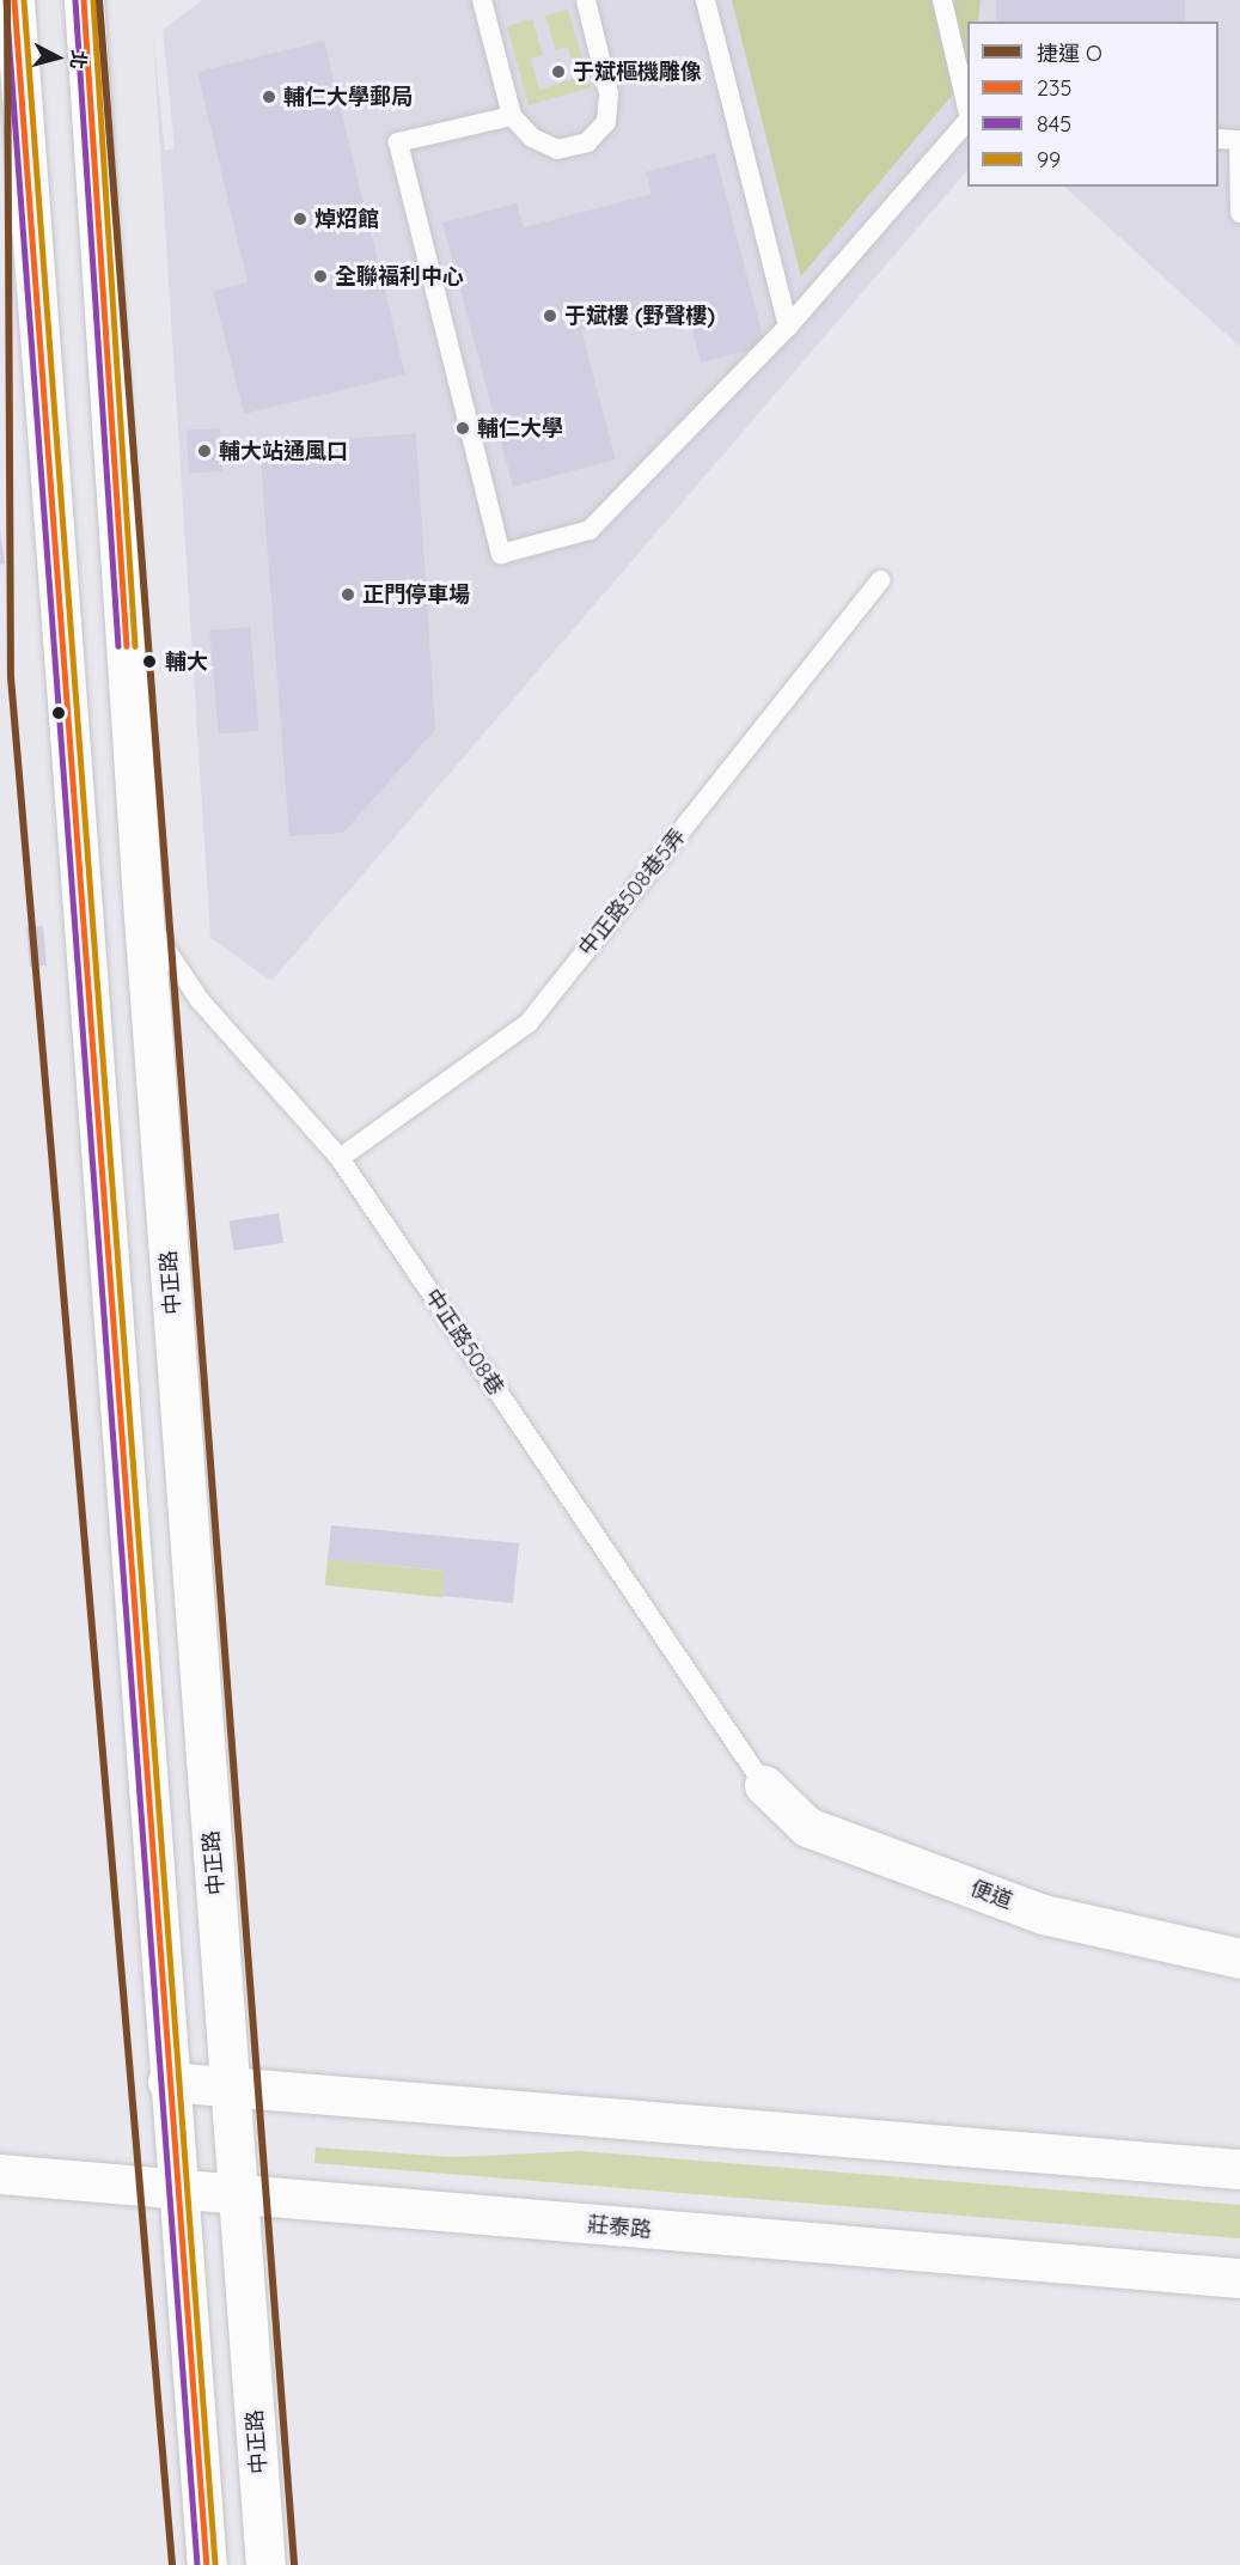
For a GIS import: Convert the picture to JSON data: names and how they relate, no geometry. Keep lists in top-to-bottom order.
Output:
{
  "streets": {
    "main road": ["中正路", "便道", "莊泰路"],
    "lane": ["中正路508巷5弄", "中正路508巷"]
  },
  "crossings": [
    ["中正路508巷5弄", "中正路508巷"],
    ["中正路", "中正路508巷"],
    ["中正路", "莊泰路"],
    ["中正路508巷", "便道"]
  ],
  "places": [
    "于斌樞機雕像",
    "輔仁大學郵局",
    "焯炤館",
    "全聯福利中心",
    "于斌樓 (野聲樓)",
    "輔仁大學",
    "輔大站通風口",
    "正門停車場",
    "輔大"
  ],
  "lines": [
    "metro line O",
    "transit line 235",
    "transit line 845",
    "transit line 99"
  ],
  "legend": [
    "捷運 O",
    "235",
    "845",
    "99"
  ],
  "north": "right"
}
